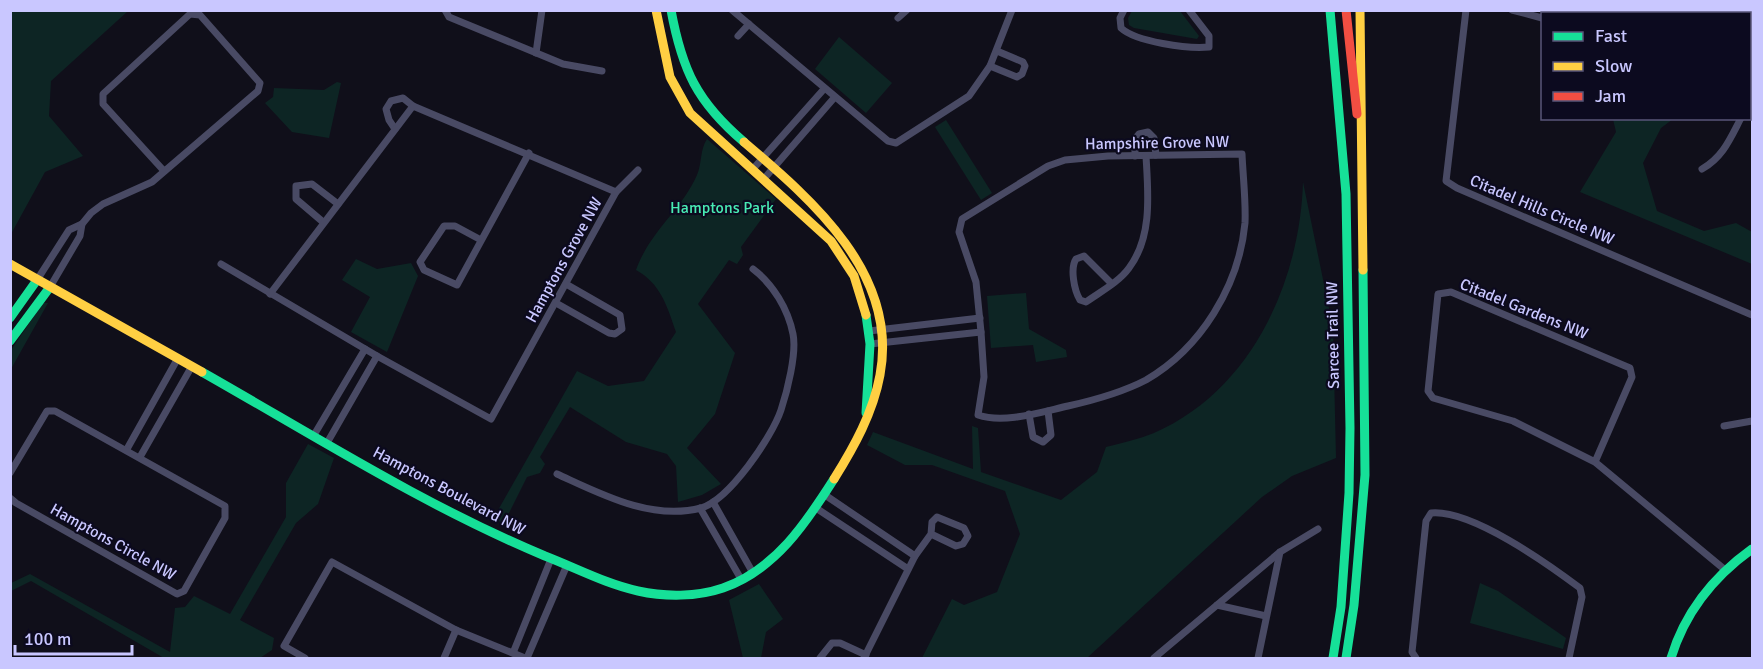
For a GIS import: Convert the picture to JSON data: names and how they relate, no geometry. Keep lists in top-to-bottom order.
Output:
{
  "streets": {
    "street": [
      "Hampshire Grove NW",
      "Citadel Hills Circle NW",
      "Hamptons Grove NW",
      "Citadel Gardens NW",
      "Sarcee Trail NW",
      "Hamptons Boulevard NW",
      "Hamptons Circle NW"
    ]
  },
  "parks": ["Hamptons Park"],
  "legend": ["Fast", "Slow", "Jam"],
  "scale_bar": "100 m"
}
